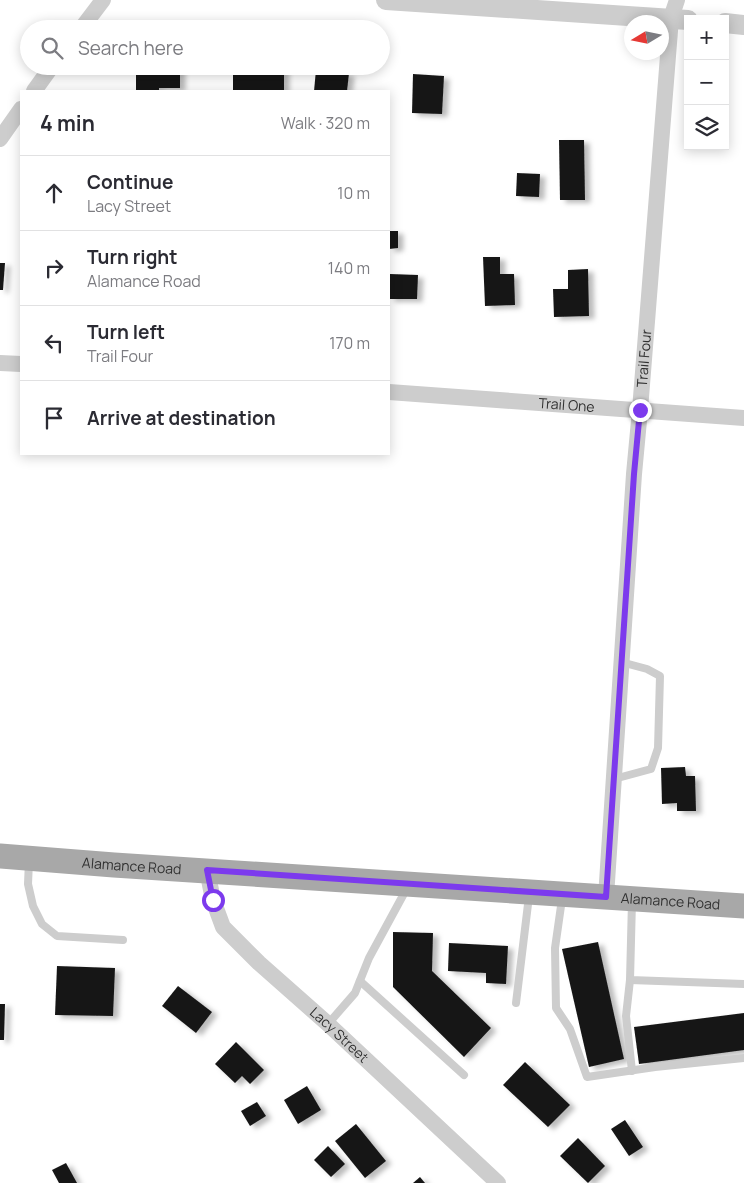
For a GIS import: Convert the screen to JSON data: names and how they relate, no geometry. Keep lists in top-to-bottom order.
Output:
{
  "streets": {
    "main road": ["Alamance Road"],
    "street": ["Trail Four", "Trail One", "Lacy Street"]
  },
  "crossings": [
    ["Trail Four", "Trail One"],
    ["Trail Four", "Alamance Road"],
    ["Alamance Road", "Lacy Street"]
  ],
  "north": "left",
  "page": {
    "map_buttons": ["+", "−"],
    "search": "Search here",
    "heading": ["4 min", "Walk · 320 m"],
    "list": [
      ["Continue", "Lacy Street", "10 m"],
      ["Turn right", "Alamance Road", "140 m"],
      ["Turn left", "Trail Four", "170 m"],
      "Arrive at destination"
    ]
  }
}
